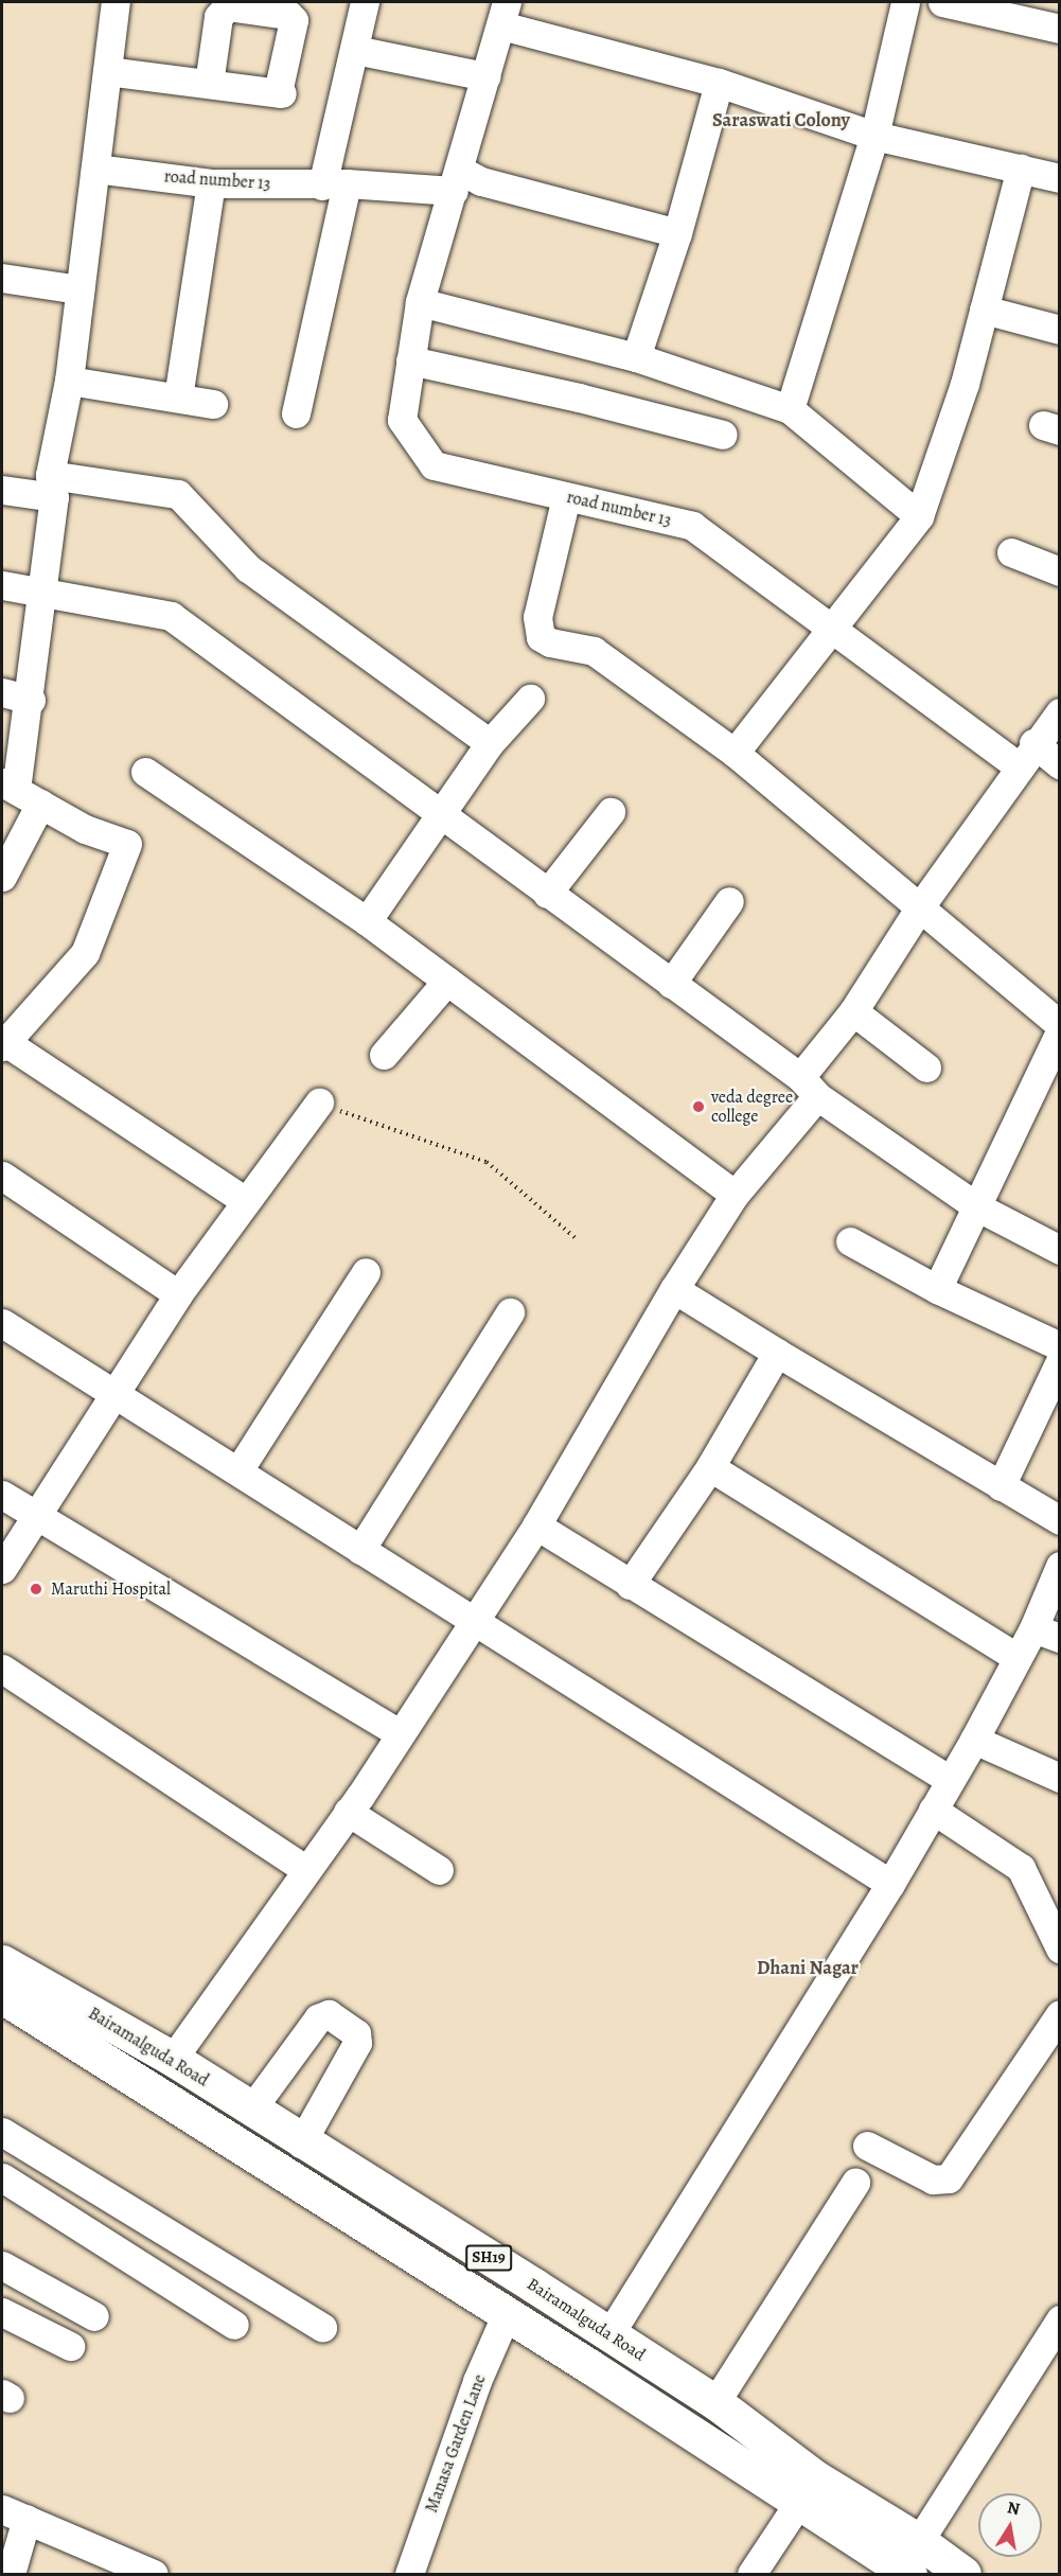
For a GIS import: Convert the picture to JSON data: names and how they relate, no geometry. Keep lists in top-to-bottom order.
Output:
{
  "streets": {
    "main road": ["Bairamalguda Road", "SH19"],
    "street": ["road number 13", "Manasa Garden Lane"]
  },
  "crossings": [
    ["Bairamalguda Road", "Manasa Garden Lane"]
  ],
  "districts": ["Saraswati Colony", "Dhani Nagar"],
  "places": ["veda degree college", "Maruthi Hospital"],
  "north": "top"
}
